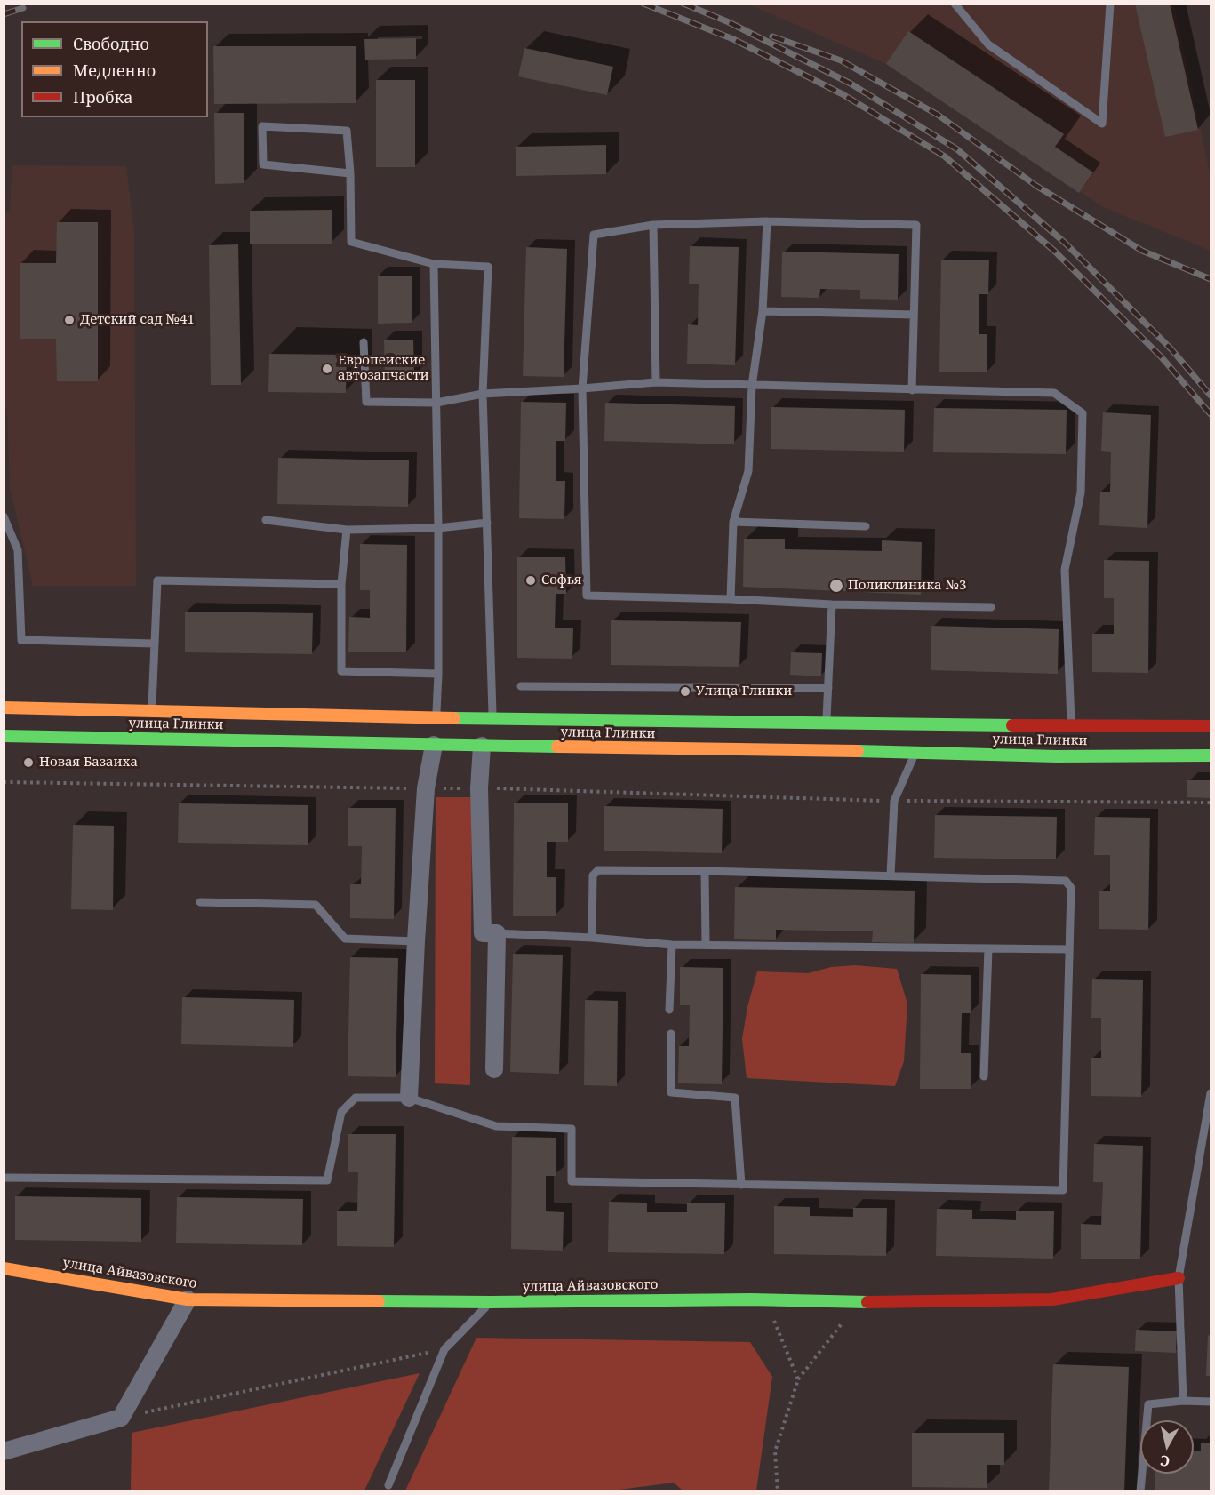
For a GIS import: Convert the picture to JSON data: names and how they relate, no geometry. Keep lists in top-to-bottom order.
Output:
{
  "streets": {
    "main road": ["улица Глинки", "улица Айвазовского"]
  },
  "places": [
    "Детский сад №41",
    "Европейские автозапчасти",
    "Софья",
    "Поликлиника №3",
    "Улица Глинки",
    "Новая Базаиха"
  ],
  "legend": ["Свободно", "Медленно", "Пробка"],
  "north": "bottom"
}
